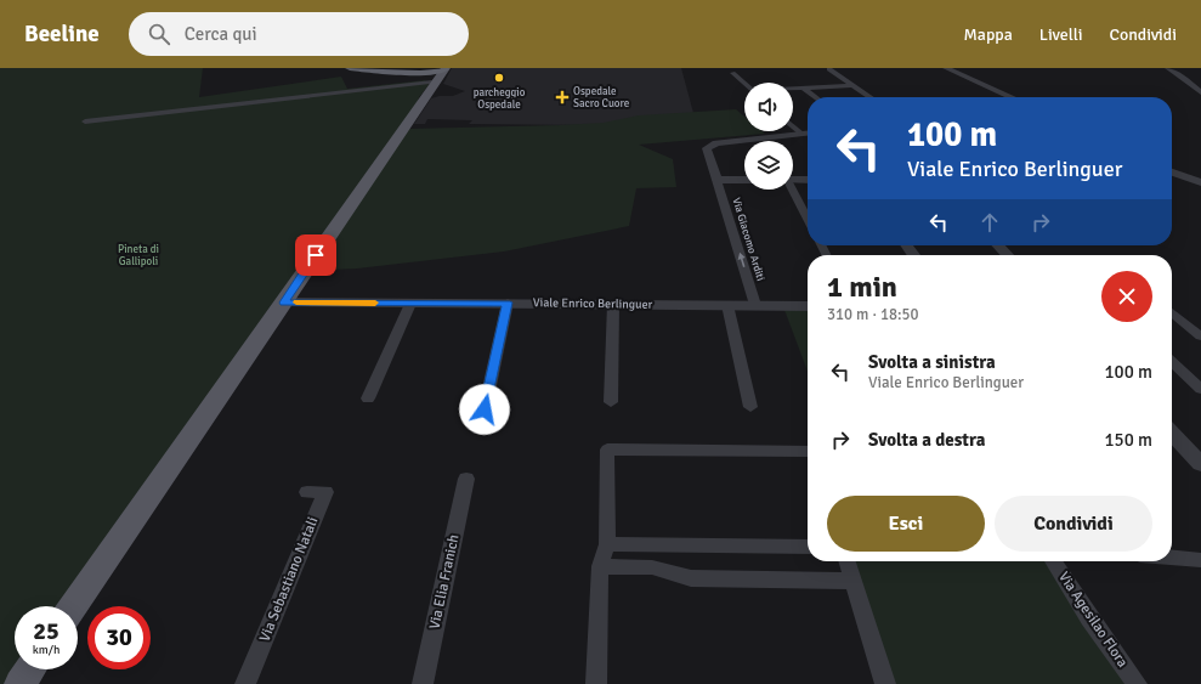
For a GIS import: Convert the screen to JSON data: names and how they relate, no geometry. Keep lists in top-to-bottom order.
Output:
{
  "streets": {
    "street": [
      "Via Giacomo Arditi",
      "Viale Enrico Berlinguer",
      "Via Sebastiano Natali",
      "Via Elia Franich",
      "Via Agesilao Flora"
    ]
  },
  "crossings": [
    ["Via Giacomo Arditi", "Viale Enrico Berlinguer"]
  ],
  "parks": ["Pineta di Gallipoli"],
  "places": {
    "other": ["parcheggio Ospedale"],
    "health": ["Ospedale Sacro Cuore"]
  },
  "page": {
    "header": "Beeline",
    "search": "Cerca qui",
    "nav": ["Mappa", "Livelli", "Condividi"],
    "turn": ["100 m", "Viale Enrico Berlinguer"],
    "heading": ["1 min", "310 m · 18:50"],
    "list": [
      {
        "name": "Svolta a sinistra",
        "note": "Viale Enrico Berlinguer",
        "value": "100 m"
      },
      {
        "name": "Svolta a destra",
        "value": "150 m"
      }
    ],
    "buttons": ["Esci", "Condividi"],
    "speed": "25 km/h",
    "limit": "30"
  }
}
